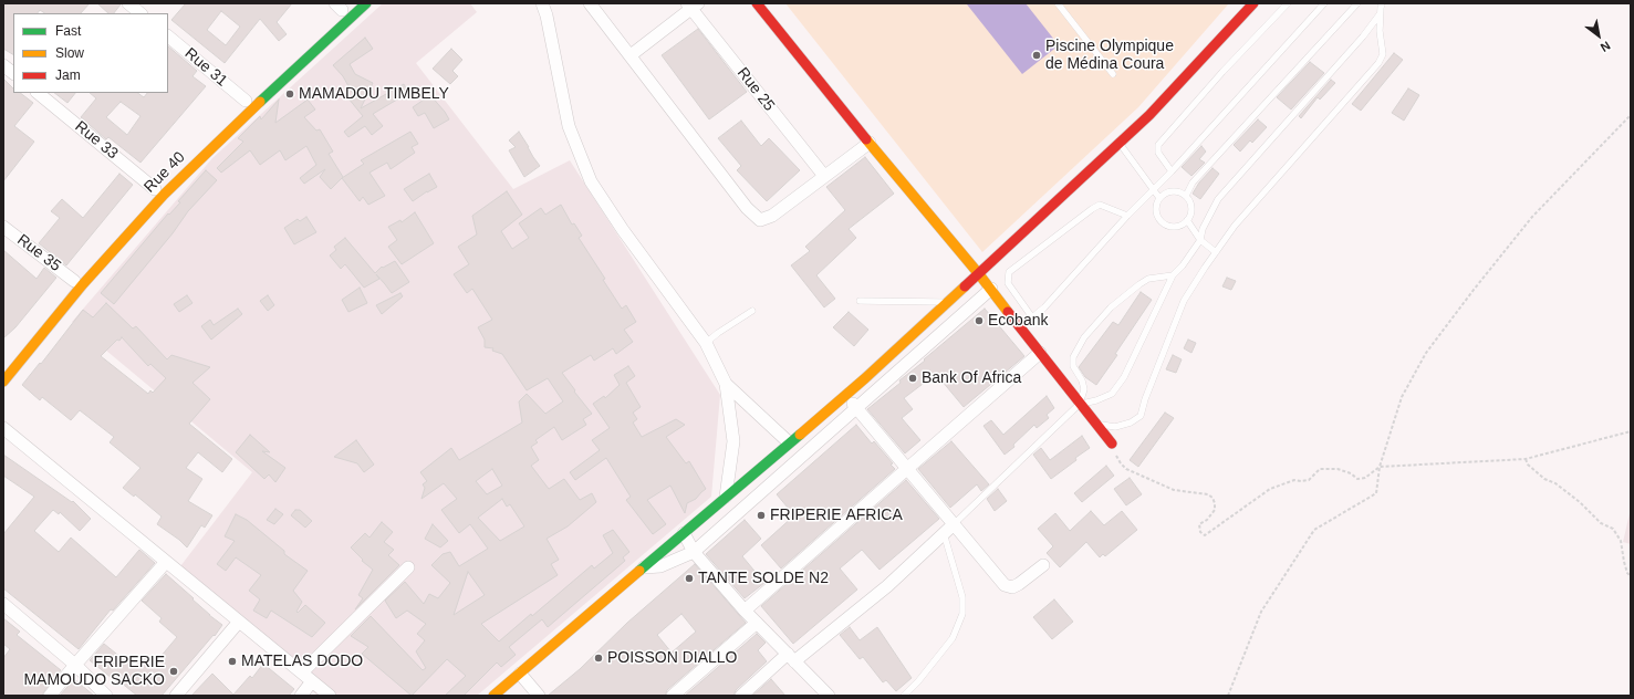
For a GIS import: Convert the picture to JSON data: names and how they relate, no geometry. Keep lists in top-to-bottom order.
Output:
{
  "streets": {
    "street": [
      "Rue 31",
      "Rue 25",
      "Rue 33",
      "Rue 40",
      "Rue 35"
    ]
  },
  "crossings": [
    ["Rue 33", "Rue 40"],
    ["Rue 40", "Rue 35"]
  ],
  "places": [
    "Piscine Olympique de Médina Coura",
    "MAMADOU TIMBELY",
    "Ecobank",
    "Bank Of Africa",
    "FRIPERIE AFRICA",
    "TANTE SOLDE N2",
    "POISSON DIALLO",
    "MATELAS DODO",
    "FRIPERIE MAMOUDO SACKO"
  ],
  "legend": ["Fast", "Slow", "Jam"],
  "north": "bottom right"
}
